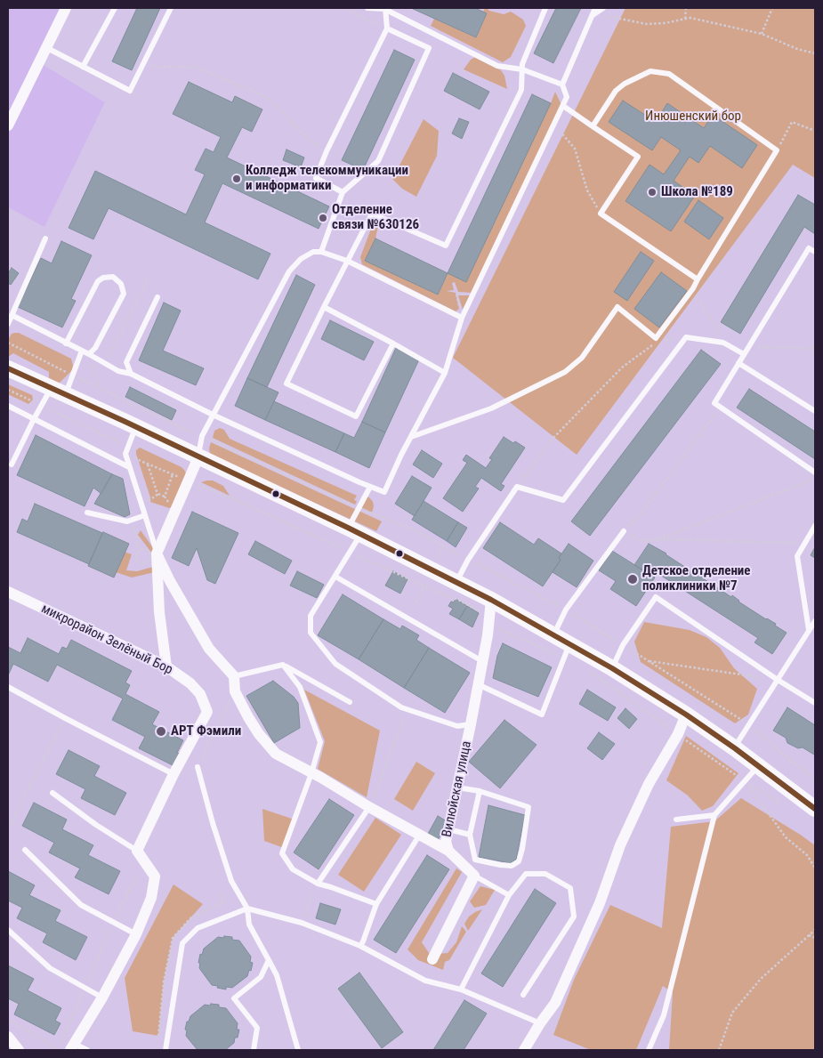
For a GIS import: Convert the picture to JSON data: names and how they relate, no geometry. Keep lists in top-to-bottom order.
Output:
{
  "streets": {
    "street": ["микрорайон Зелёный Бор", "Вилюйская улица"]
  },
  "parks": ["Инюшенский бор"],
  "places": [
    "Колледж телекоммуникации и информатики",
    "Школа №189",
    "Отделение связи №630126",
    "Детское отделение поликлиники №7",
    "АРТ Фэмили"
  ]
}
